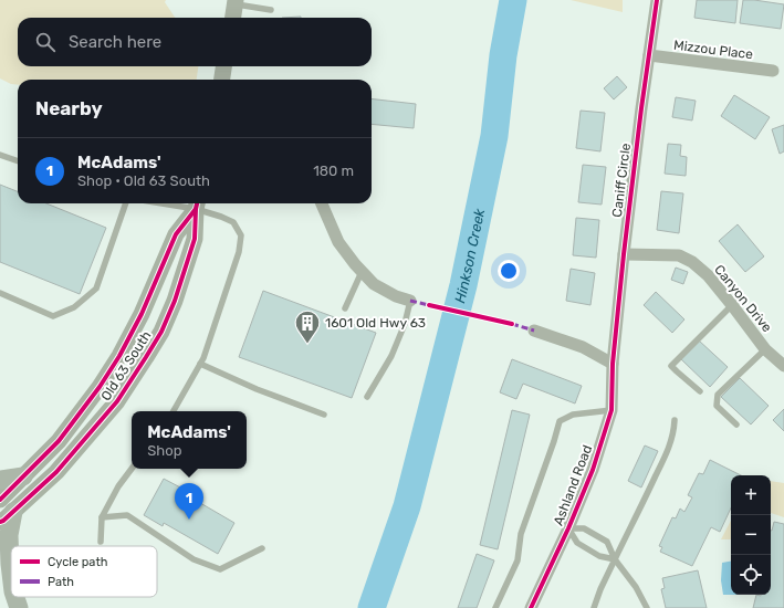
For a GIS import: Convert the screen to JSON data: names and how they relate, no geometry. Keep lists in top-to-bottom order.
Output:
{
  "streets": {
    "main road": ["Old 63 South"],
    "street": [
      "Mizzou Place",
      "Caniff Circle",
      "Canyon Drive",
      "Ashland Road"
    ]
  },
  "crossings": [
    ["Mizzou Place", "Caniff Circle"],
    ["Caniff Circle", "Canyon Drive"],
    ["Caniff Circle", "Ashland Road"]
  ],
  "water": ["Hinkson Creek"],
  "places": {
    "building": ["1601 Old Hwy 63"]
  },
  "legend": ["Cycle path", "Path"],
  "page": {
    "search": "Search here",
    "heading": "Nearby",
    "list": [
      {
        "mark": "1",
        "name": "McAdams'",
        "note": "Shop · Old 63 South",
        "value": "180 m"
      }
    ],
    "popup": ["McAdams'", "Shop"],
    "map_buttons": ["+", "−"],
    "pins": "1"
  }
}
